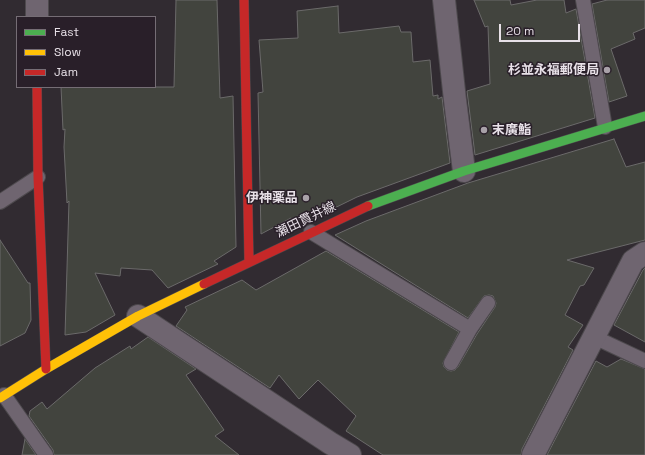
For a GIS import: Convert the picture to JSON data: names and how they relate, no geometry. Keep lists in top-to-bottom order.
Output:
{
  "streets": {
    "main road": ["瀬田貫井線"]
  },
  "places": ["杉並永福郵便局", "末廣鮨", "伊神薬品"],
  "legend": ["Fast", "Slow", "Jam"],
  "scale_bar": "20 m"
}
